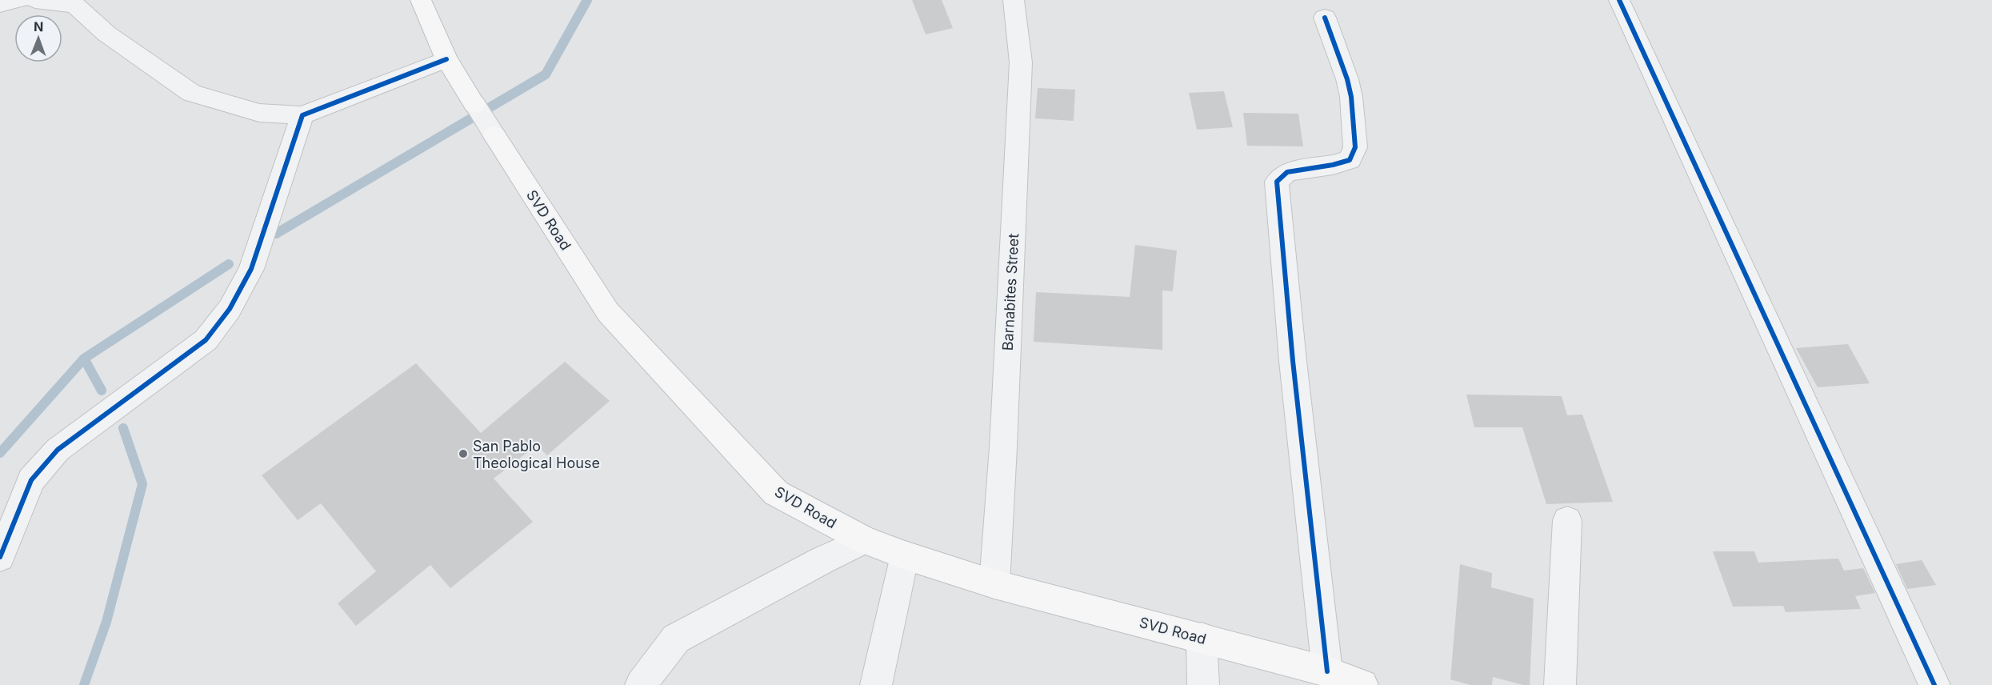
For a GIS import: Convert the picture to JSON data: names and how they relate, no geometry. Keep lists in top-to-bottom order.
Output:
{
  "streets": {
    "main road": ["SVD Road"],
    "street": ["Barnabites Street"]
  },
  "crossings": [
    ["SVD Road", "Barnabites Street"]
  ],
  "places": ["San Pablo Theological House"],
  "north": "top"
}
